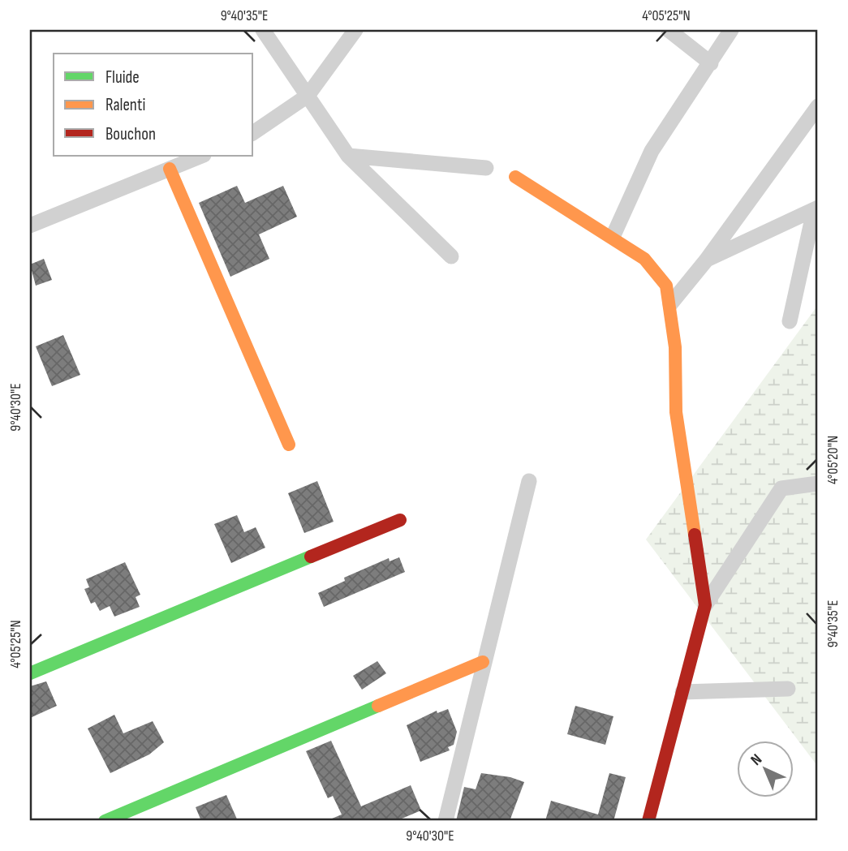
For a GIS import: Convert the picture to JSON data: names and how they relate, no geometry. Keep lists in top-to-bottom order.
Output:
{
  "legend": ["Fluide", "Ralenti", "Bouchon"],
  "north": "top left",
  "coordinates": [
    "9°40'35\"E",
    "4°05'25\"N",
    "9°40'30\"E",
    "4°05'20\"N"
  ]
}
